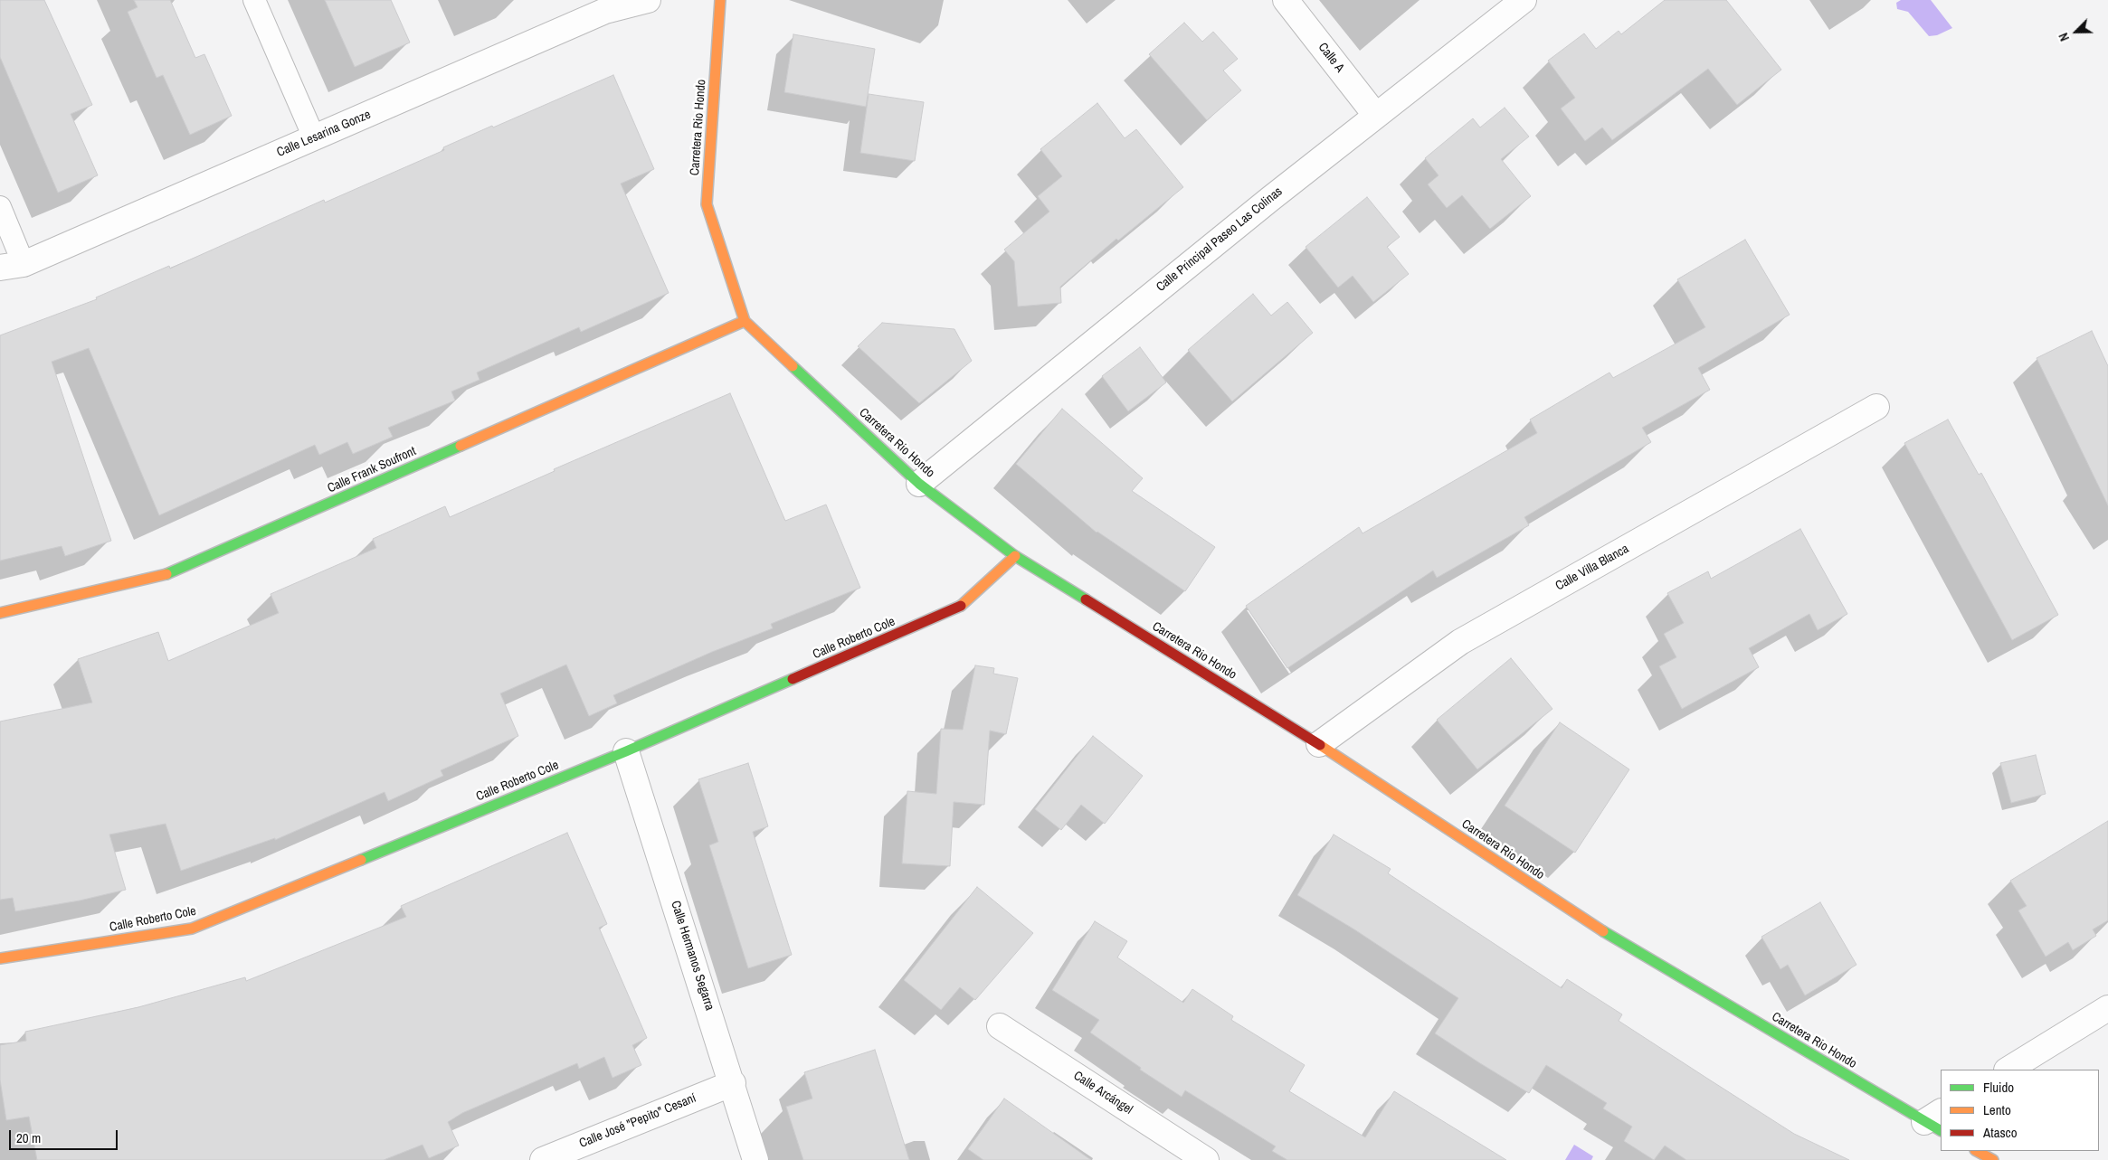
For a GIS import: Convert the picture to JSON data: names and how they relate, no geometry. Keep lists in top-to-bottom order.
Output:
{
  "streets": {
    "street": [
      "Calle A",
      "Carretera Rio Hondo",
      "Calle Lesarina Gonze",
      "Calle Principal Paseo Las Colinas",
      "Calle Frank Soufront",
      "Calle Villa Blanca",
      "Calle Roberto Cole",
      "Calle Hermanos Segarra",
      "Calle Arcángel",
      "Calle José \"Pepito\" Cesaní"
    ]
  },
  "crossings": [
    ["Calle A", "Calle Principal Paseo Las Colinas"],
    ["Carretera Rio Hondo", "Calle Principal Paseo Las Colinas"],
    ["Carretera Rio Hondo", "Calle Frank Soufront"],
    ["Carretera Rio Hondo", "Calle Villa Blanca"],
    ["Carretera Rio Hondo", "Calle Roberto Cole"],
    ["Calle Roberto Cole", "Calle Hermanos Segarra"],
    ["Calle Hermanos Segarra", "Calle José \"Pepito\" Cesaní"]
  ],
  "legend": ["Fluido", "Lento", "Atasco"],
  "scale_bar": "20 m",
  "north": "bottom left"
}
